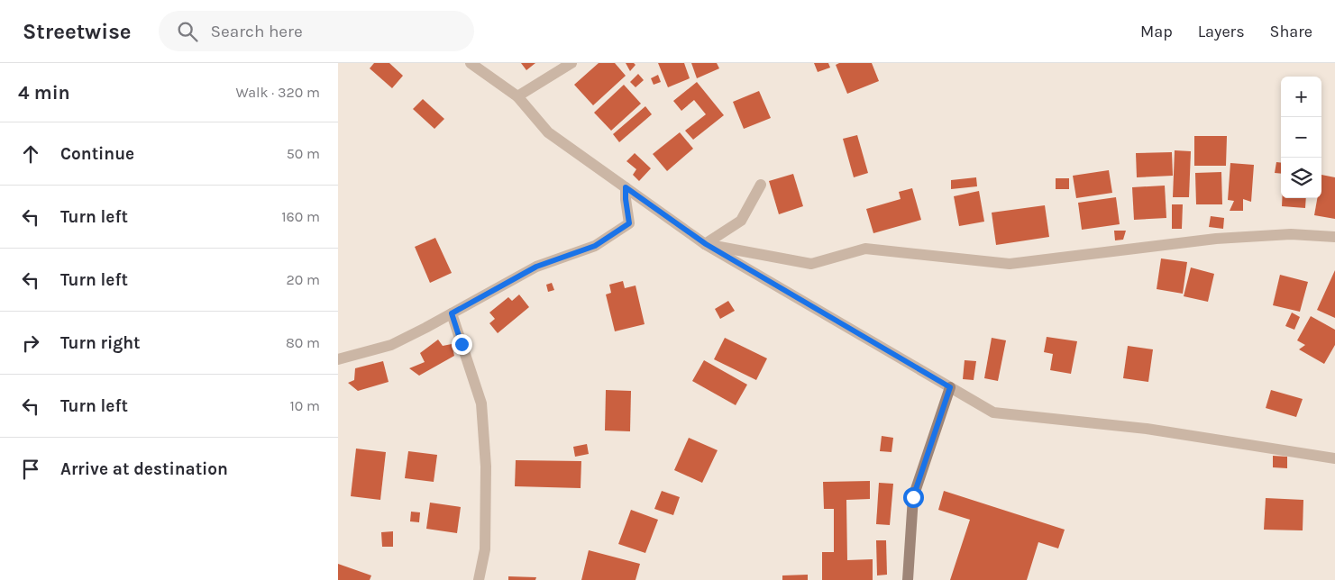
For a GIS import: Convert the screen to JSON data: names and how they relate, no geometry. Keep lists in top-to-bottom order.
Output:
{
  "page": {
    "header": "Streetwise",
    "search": "Search here",
    "nav": ["Map", "Layers", "Share"],
    "heading": ["4 min", "Walk · 320 m"],
    "map_buttons": ["+", "−"],
    "list": [
      ["Continue", "50 m"],
      ["Turn left", "160 m"],
      ["Turn left", "20 m"],
      ["Turn right", "80 m"],
      ["Turn left", "10 m"],
      "Arrive at destination"
    ]
  }
}
